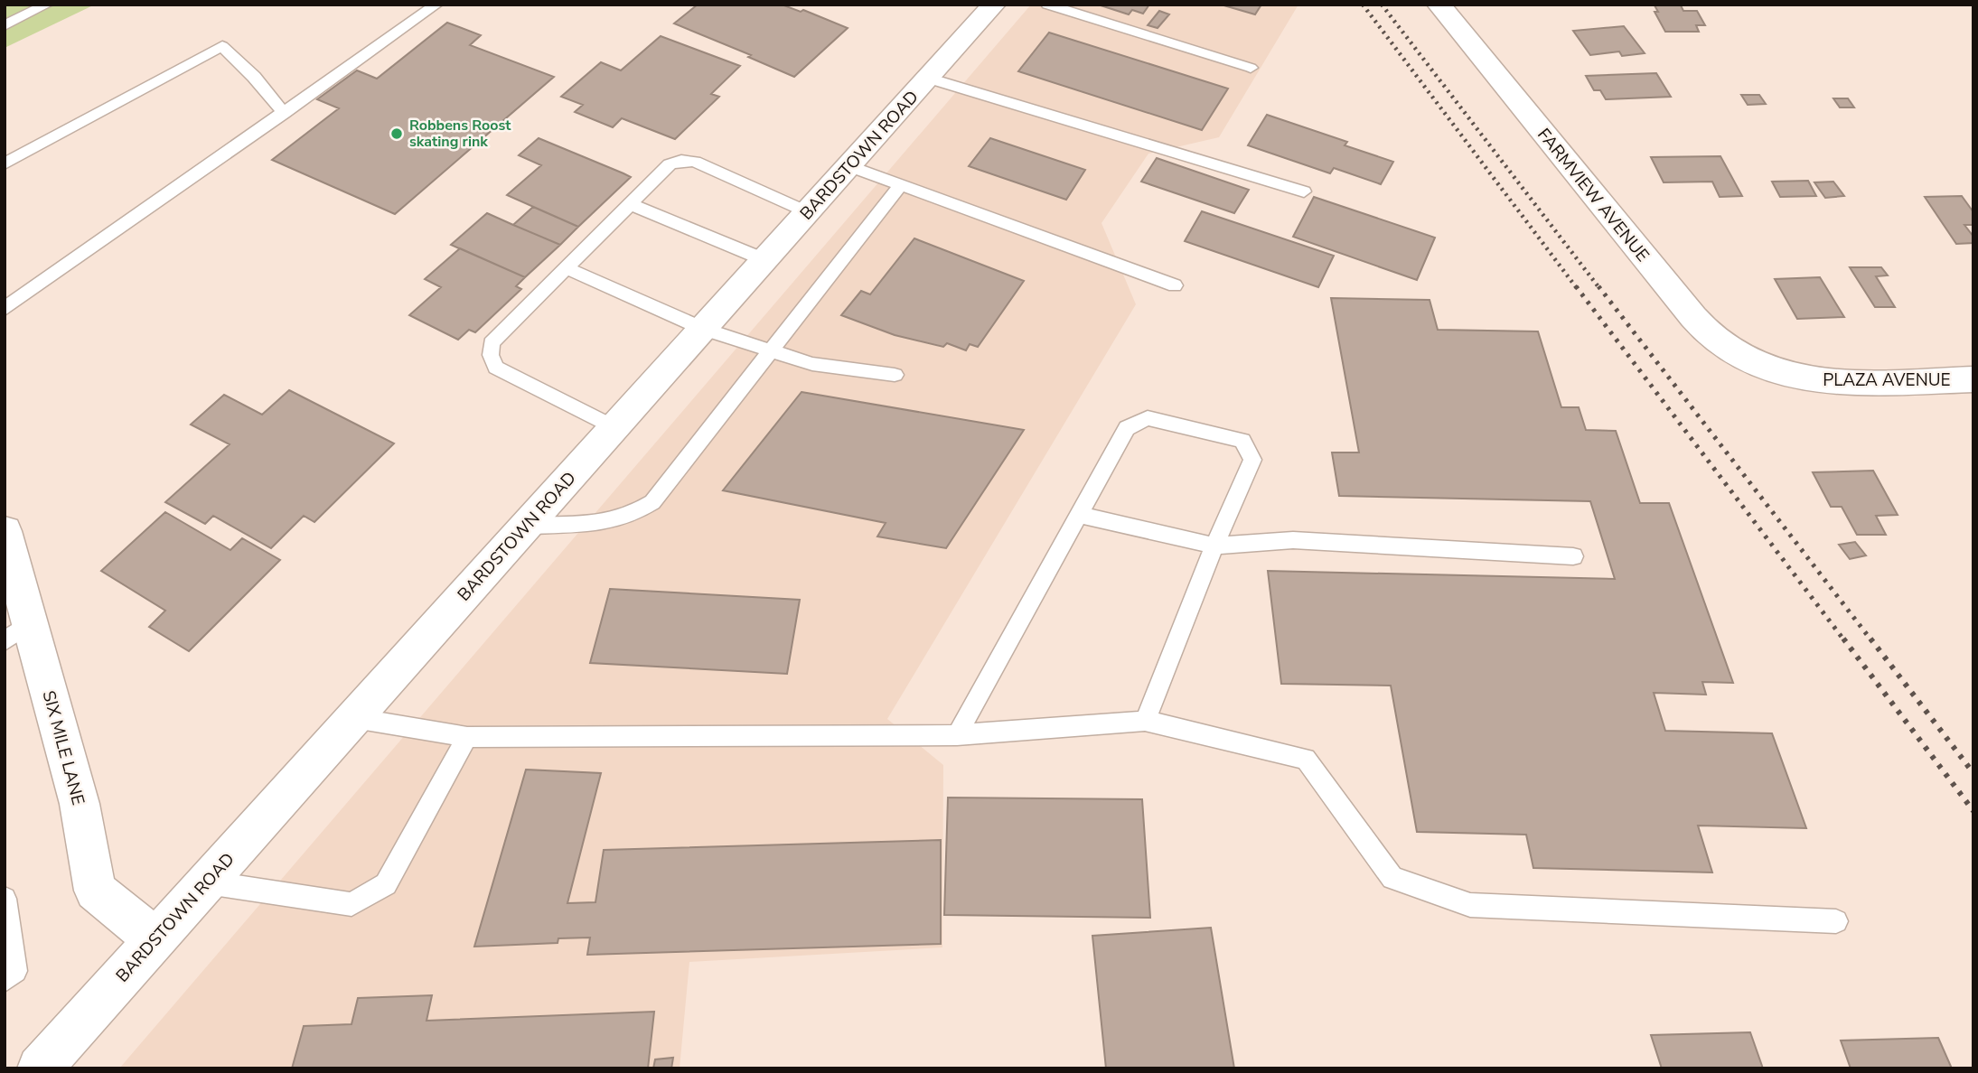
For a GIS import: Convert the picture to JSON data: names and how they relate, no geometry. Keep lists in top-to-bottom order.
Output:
{
  "streets": {
    "main road": [
      "BARDSTOWN ROAD",
      "FARMVIEW AVENUE",
      "PLAZA AVENUE",
      "SIX MILE LANE"
    ]
  },
  "crossings": [
    ["BARDSTOWN ROAD", "SIX MILE LANE"],
    ["FARMVIEW AVENUE", "PLAZA AVENUE"]
  ],
  "places": ["Robbens Roost skating rink"]
}
